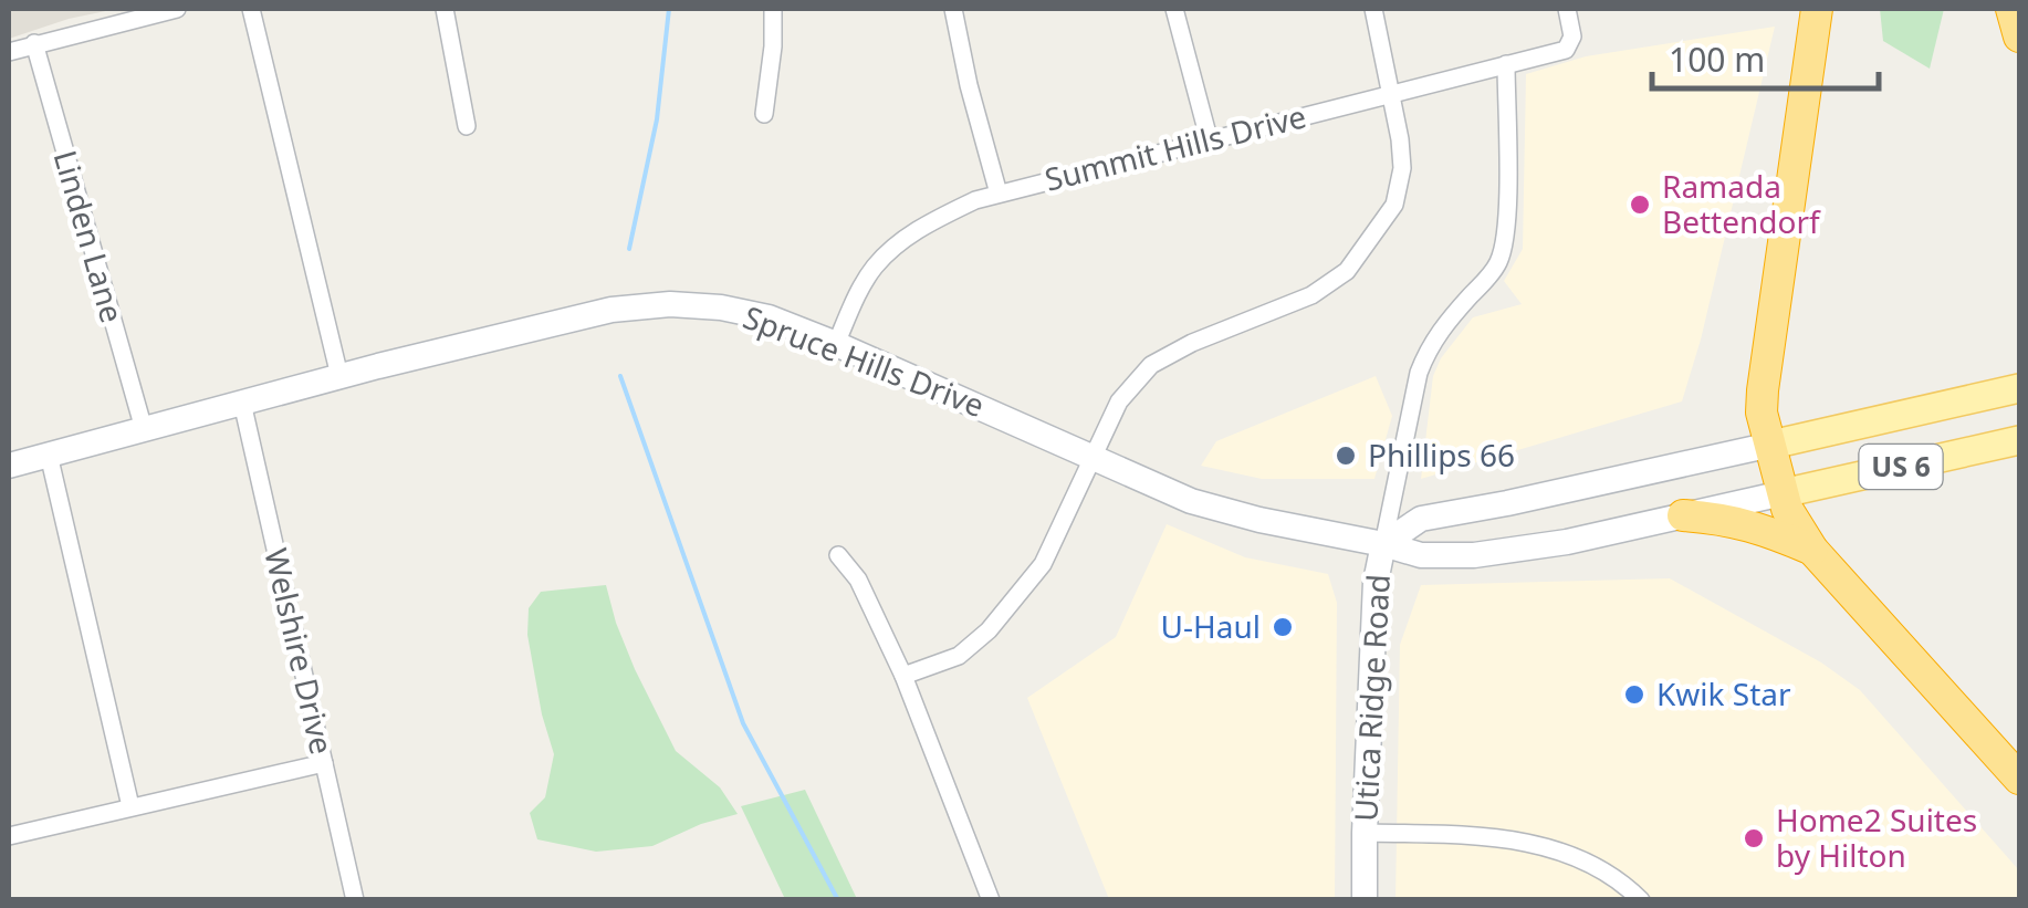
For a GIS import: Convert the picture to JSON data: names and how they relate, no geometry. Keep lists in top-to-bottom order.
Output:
{
  "streets": {
    "main road": ["Spruce Hills Drive", "US 6", "Utica Ridge Road"],
    "street": ["Summit Hills Drive", "Linden Lane", "Welshire Drive"]
  },
  "crossings": [
    ["Summit Hills Drive", "Spruce Hills Drive"],
    ["Summit Hills Drive", "Utica Ridge Road"],
    ["Linden Lane", "Spruce Hills Drive"],
    ["Spruce Hills Drive", "Welshire Drive"],
    ["Spruce Hills Drive", "Utica Ridge Road"]
  ],
  "places": [
    "Ramada Bettendorf",
    "Phillips 66",
    "U-Haul",
    "Kwik Star",
    "Home2 Suites by Hilton"
  ],
  "scale_bar": "100 m"
}
